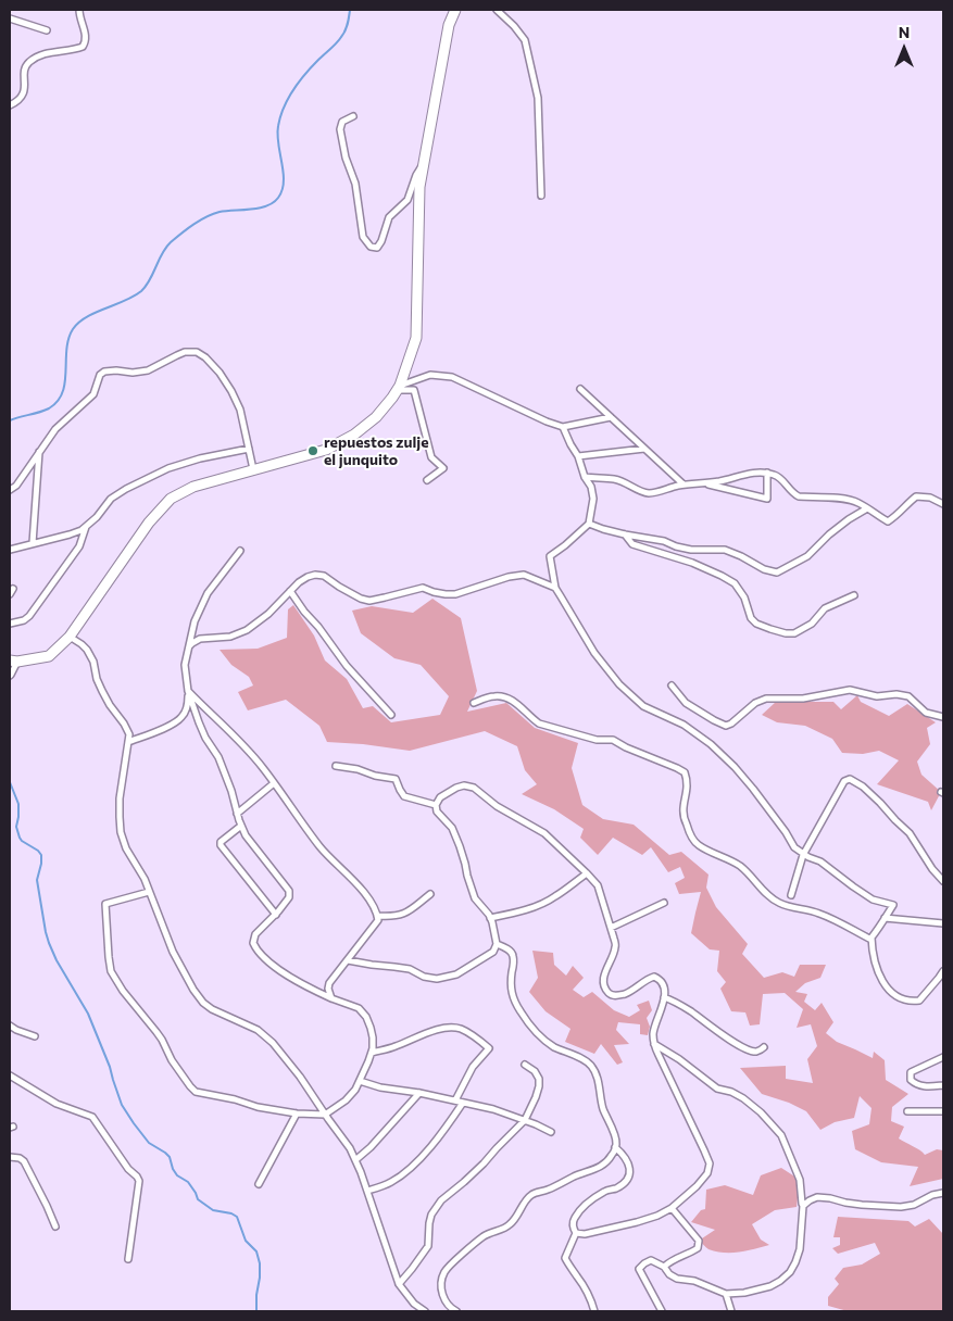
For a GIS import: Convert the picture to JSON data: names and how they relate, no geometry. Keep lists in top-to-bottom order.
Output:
{
  "places": ["repuestos zulje el junquito"],
  "north": "top"
}
